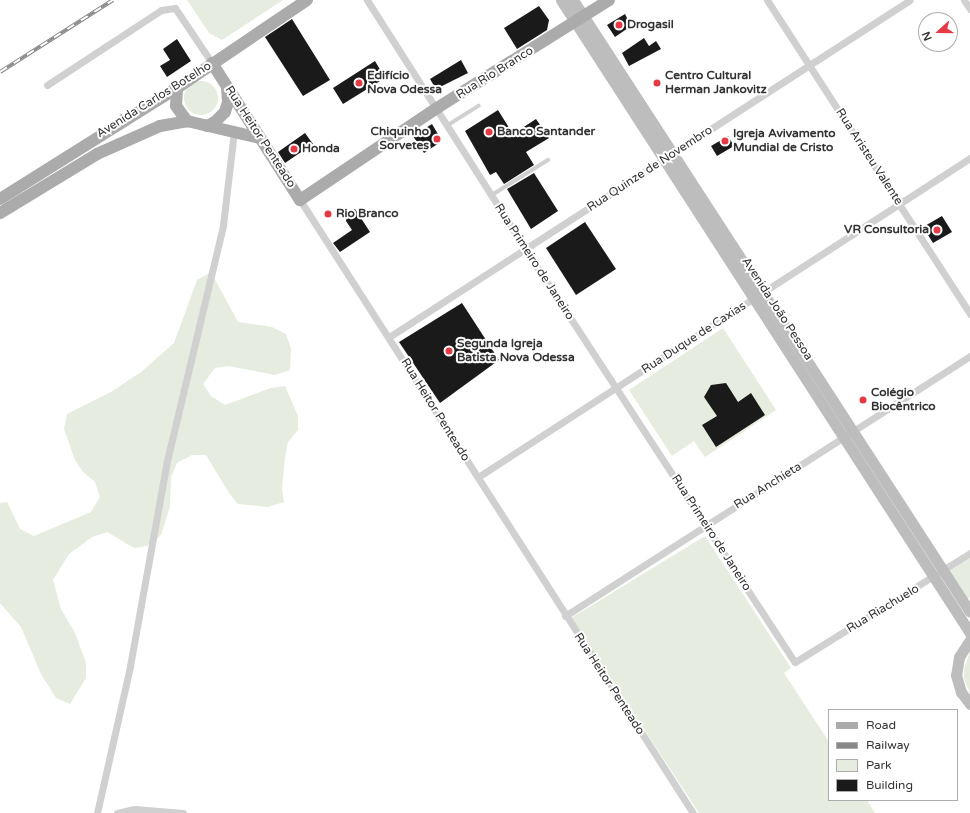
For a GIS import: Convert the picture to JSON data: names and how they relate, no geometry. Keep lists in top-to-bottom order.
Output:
{
  "streets": {
    "main road": [
      "Rua Rio Branco",
      "Avenida Carlos Botelho",
      "Rua Heitor Penteado",
      "Avenida João Pessoa"
    ],
    "street": [
      "Rua Aristeu Valente",
      "Rua Quinze de Novembro",
      "Rua Primeiro de Janeiro",
      "Rua Duque de Caxias",
      "Rua Anchieta",
      "Rua Riachuelo"
    ]
  },
  "crossings": [
    ["Rua Rio Branco", "Rua Heitor Penteado"],
    ["Rua Rio Branco", "Rua Primeiro de Janeiro"],
    ["Rua Rio Branco", "Avenida João Pessoa"],
    ["Avenida Carlos Botelho", "Rua Heitor Penteado"],
    ["Rua Heitor Penteado", "Rua Quinze de Novembro"],
    ["Rua Heitor Penteado", "Rua Duque de Caxias"],
    ["Rua Heitor Penteado", "Rua Anchieta"],
    ["Rua Aristeu Valente", "Rua Quinze de Novembro"],
    ["Rua Aristeu Valente", "Rua Duque de Caxias"],
    ["Rua Quinze de Novembro", "Rua Primeiro de Janeiro"],
    ["Rua Quinze de Novembro", "Avenida João Pessoa"],
    ["Rua Primeiro de Janeiro", "Rua Duque de Caxias"],
    ["Rua Primeiro de Janeiro", "Rua Anchieta"],
    ["Rua Primeiro de Janeiro", "Rua Riachuelo"],
    ["Avenida João Pessoa", "Rua Duque de Caxias"],
    ["Avenida João Pessoa", "Rua Anchieta"],
    ["Avenida João Pessoa", "Rua Riachuelo"]
  ],
  "places": [
    "Drogasil",
    "Edifício Nova Odessa",
    "Centro Cultural Herman Jankovitz",
    "Banco Santander",
    "Chiquinho Sorvetes",
    "Igreja Avivamento Mundial de Cristo",
    "Honda",
    "Rio Branco",
    "VR Consultoria",
    "Segunda Igreja Batista Nova Odessa",
    "Colégio Biocêntrico"
  ],
  "legend": [
    "Road",
    "Railway",
    "Park",
    "Building"
  ],
  "north": "left"
}
